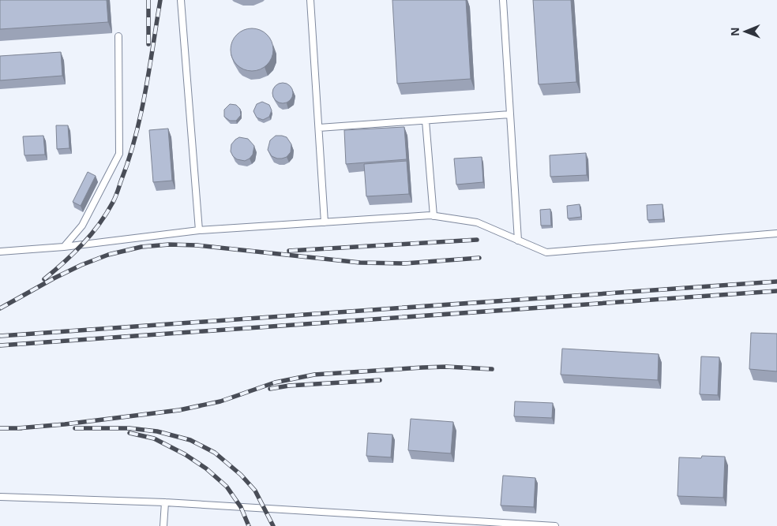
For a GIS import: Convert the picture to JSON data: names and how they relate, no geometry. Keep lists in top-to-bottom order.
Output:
{
  "north": "left"
}
